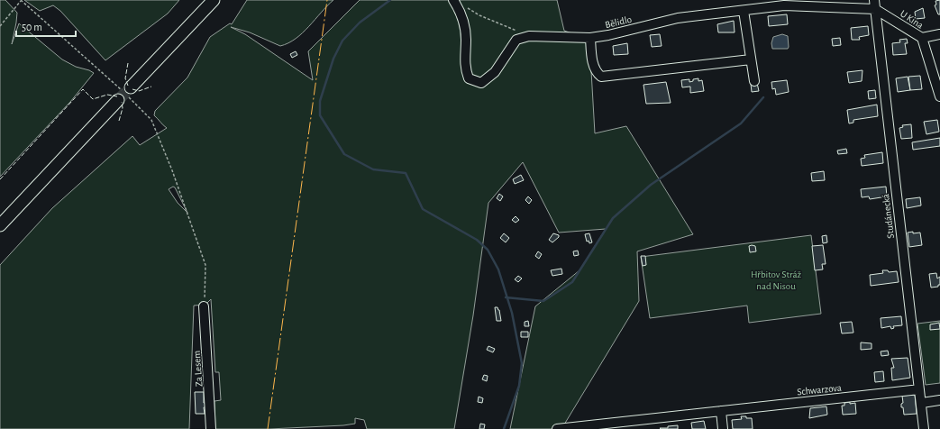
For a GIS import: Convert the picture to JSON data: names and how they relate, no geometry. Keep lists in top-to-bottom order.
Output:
{
  "streets": {
    "street": [
      "U Kina",
      "Bělidlo",
      "Studánecká",
      "Za Lesem",
      "Schwarzova"
    ]
  },
  "crossings": [
    ["U Kina", "Bělidlo"],
    ["U Kina", "Studánecká"],
    ["Bělidlo", "Studánecká"],
    ["Studánecká", "Schwarzova"]
  ],
  "parks": ["Hřbitov Stráž nad Nisou"],
  "scale_bar": "50 m"
}
